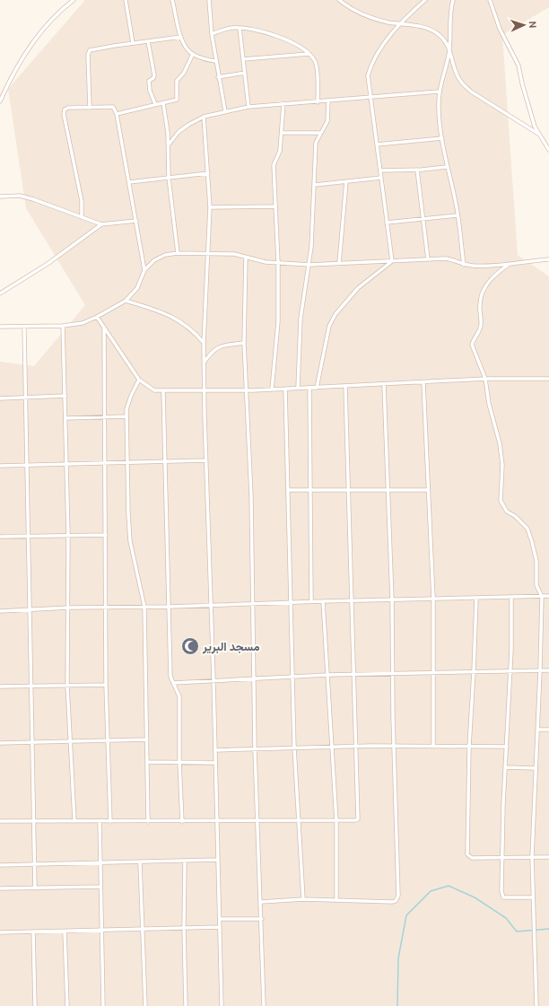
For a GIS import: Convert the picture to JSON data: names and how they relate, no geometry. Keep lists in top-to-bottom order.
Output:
{
  "places": {
    "mosque": ["مسجد البرير"]
  },
  "north": "right"
}
